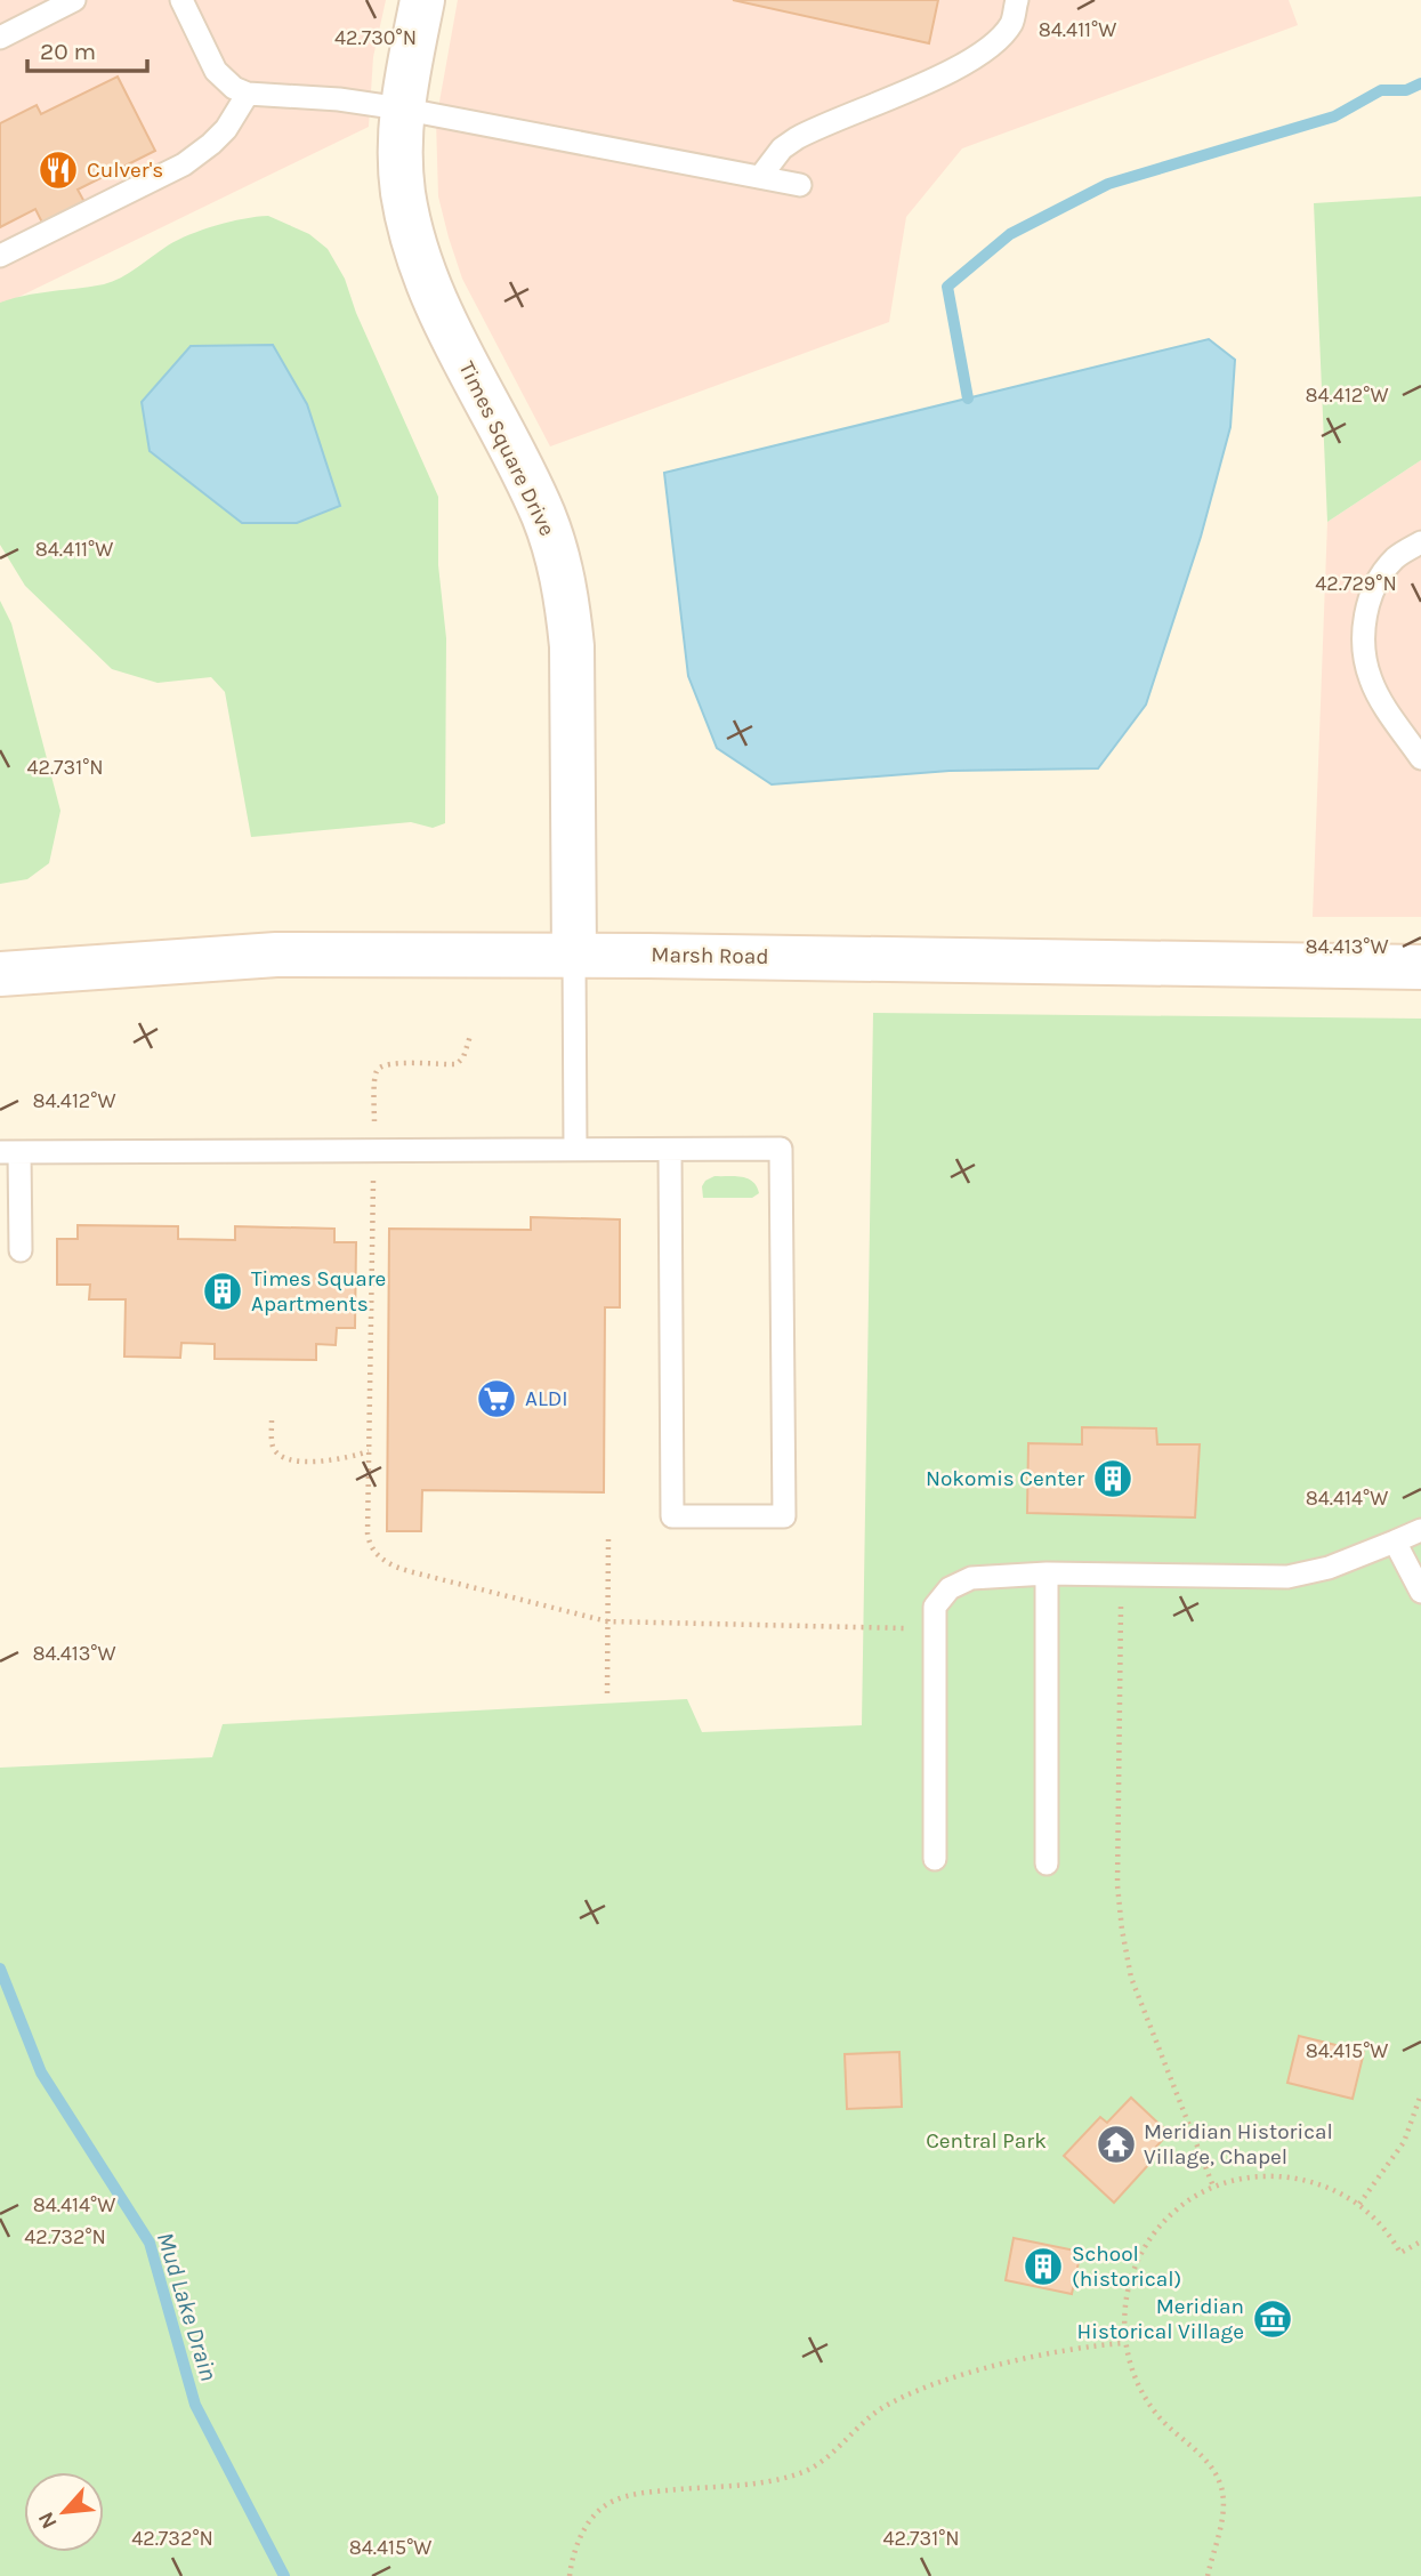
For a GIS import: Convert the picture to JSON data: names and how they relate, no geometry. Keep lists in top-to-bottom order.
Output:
{
  "streets": {
    "main road": ["Times Square Drive", "Marsh Road"]
  },
  "crossings": [
    ["Times Square Drive", "Marsh Road"]
  ],
  "water": ["Mud Lake Drain"],
  "parks": ["Central Park"],
  "places": {
    "restaurant": ["Culver's"],
    "building": ["Times Square Apartments", "Nokomis Center", "School (historical)"],
    "supermarket": ["ALDI"],
    "temple": ["Meridian Historical Village, Chapel"],
    "museum": ["Meridian Historical Village"]
  },
  "scale_bar": "20 m",
  "north": "bottom left",
  "coordinates": [
    "84.411°W",
    "42.730°N",
    "84.412°W",
    "42.729°N",
    "42.731°N",
    "84.413°W",
    "84.414°W",
    "84.415°W",
    "42.732°N"
  ]
}
